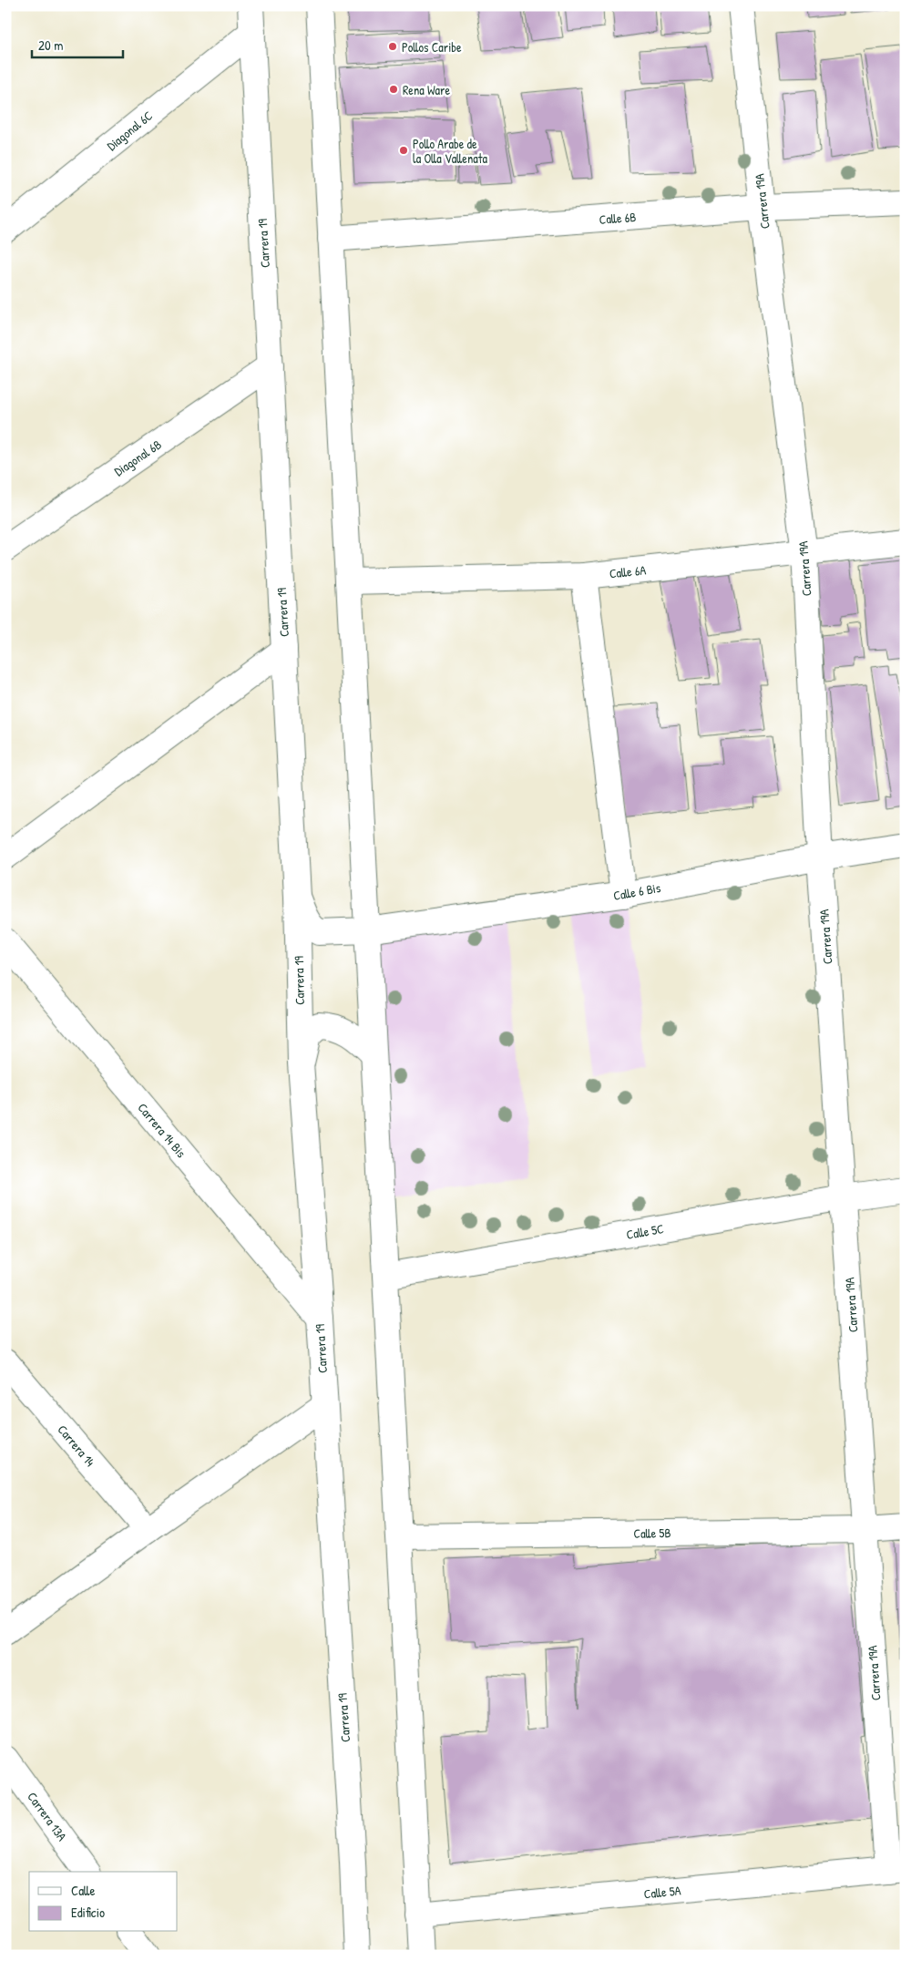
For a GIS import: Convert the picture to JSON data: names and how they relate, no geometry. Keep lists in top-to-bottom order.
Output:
{
  "streets": {
    "main road": [
      "Diagonal 6C",
      "Carrera 19A",
      "Calle 6B",
      "Carrera 19",
      "Diagonal 6B",
      "Calle 6A",
      "Calle 6 Bis",
      "Carrera 14 Bis",
      "Calle 5C",
      "Carrera 14",
      "Calle 5B",
      "Carrera 13A",
      "Calle 5A"
    ]
  },
  "crossings": [
    ["Diagonal 6C", "Carrera 19"],
    ["Carrera 19A", "Calle 6B"],
    ["Carrera 19A", "Calle 6A"],
    ["Carrera 19A", "Calle 6 Bis"],
    ["Carrera 19A", "Calle 5C"],
    ["Carrera 19A", "Calle 5B"],
    ["Carrera 19A", "Calle 5A"],
    ["Carrera 19", "Diagonal 6B"],
    ["Carrera 19", "Calle 6 Bis"],
    ["Carrera 19", "Carrera 14 Bis"]
  ],
  "places": ["Pollos Caribe", "Rena Ware", "Pollo Arabe de la Olla Vallenata"],
  "legend": ["Calle", "Edificio"],
  "scale_bar": "20 m"
}
